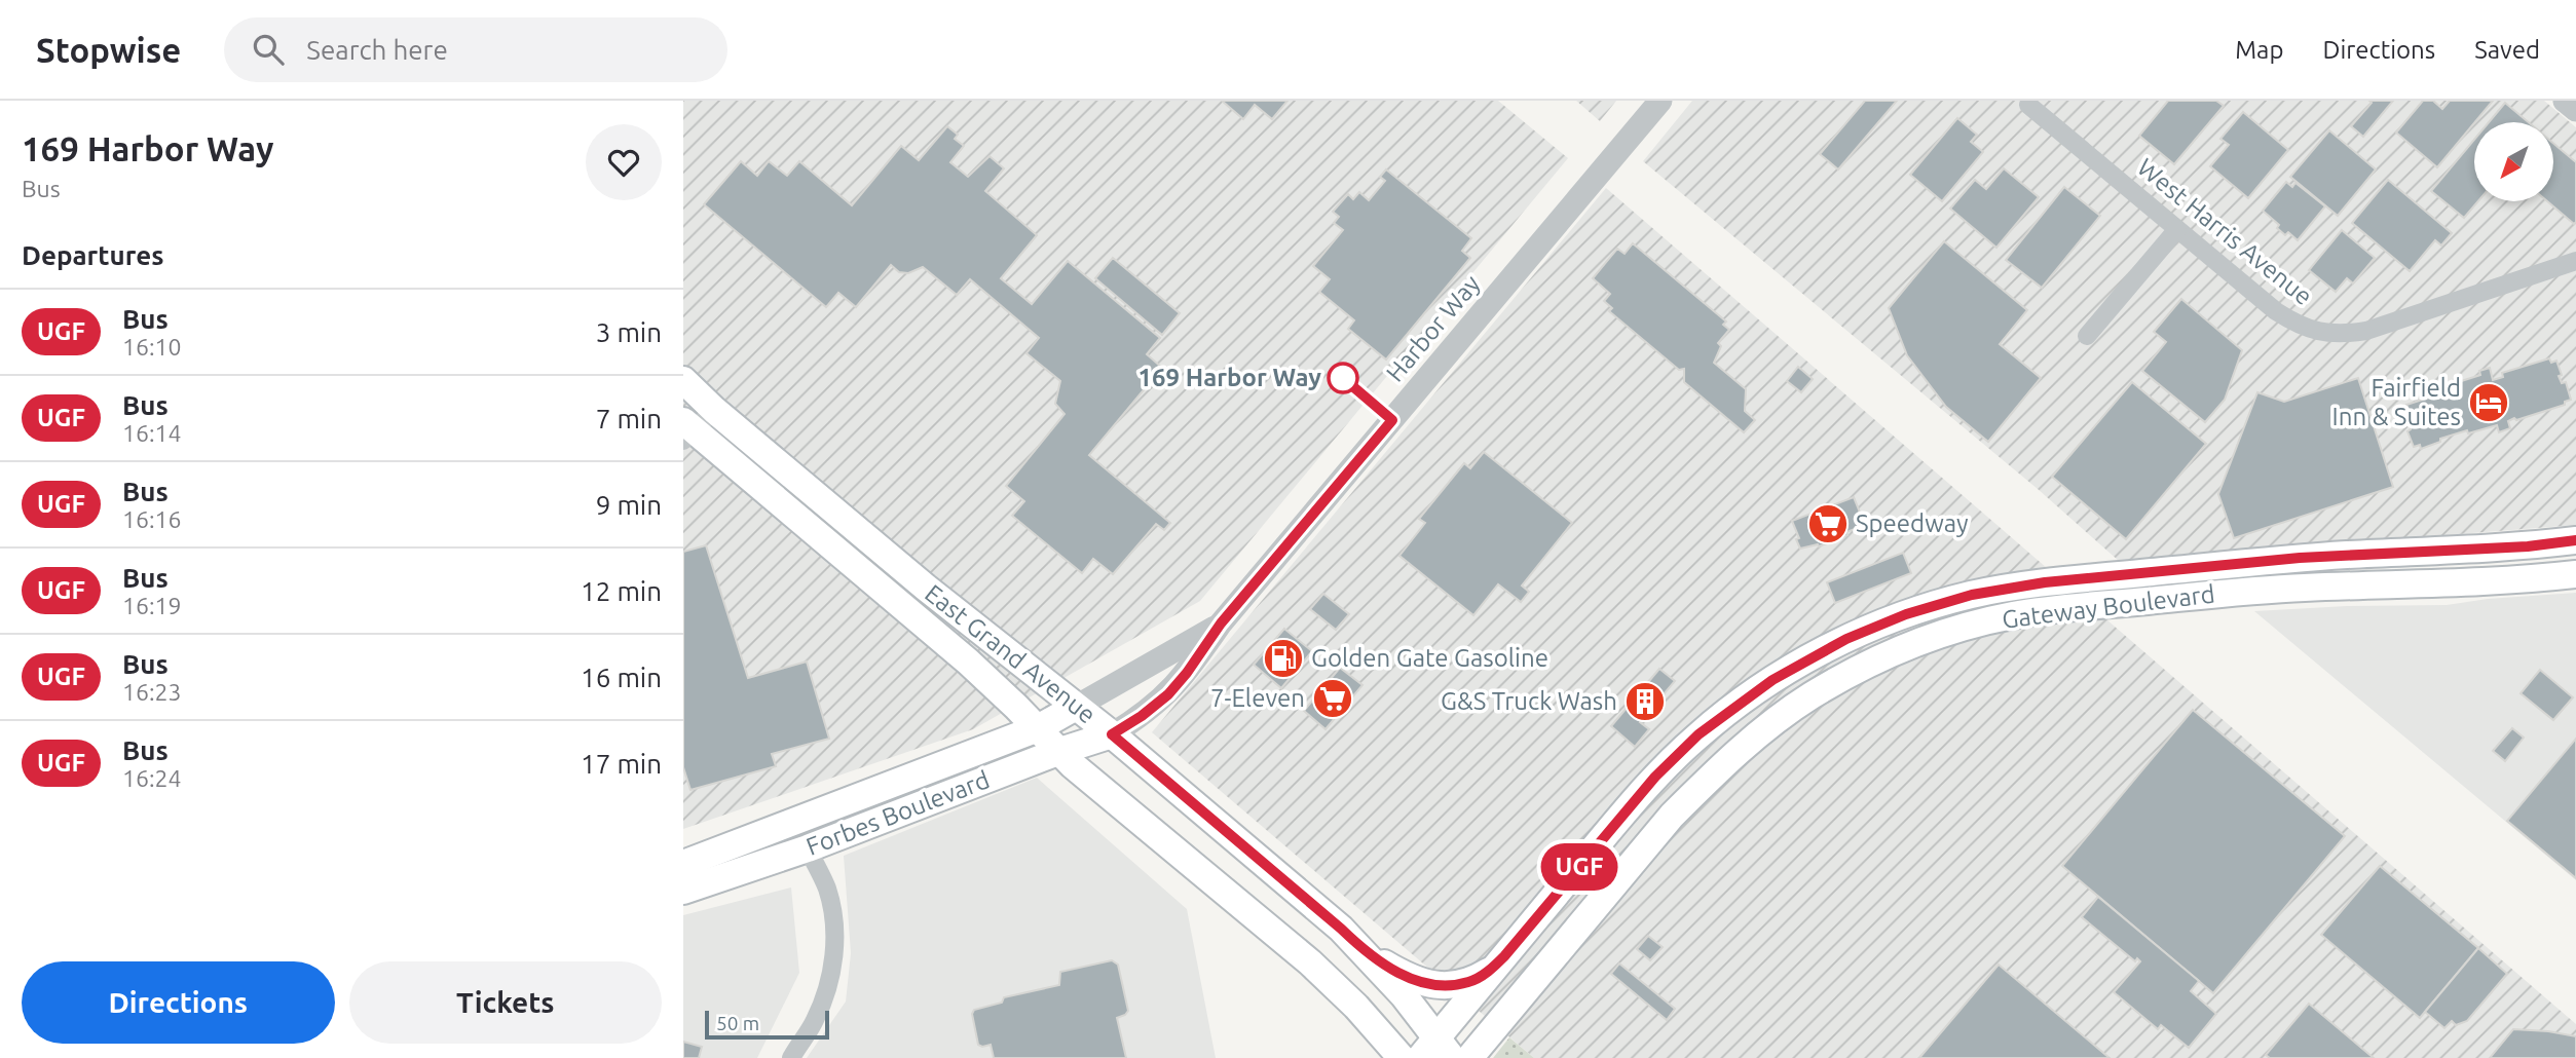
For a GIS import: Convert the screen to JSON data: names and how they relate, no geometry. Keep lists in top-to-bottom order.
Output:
{
  "streets": {
    "main road": ["Gateway Boulevard", "East Grand Avenue", "Forbes Boulevard"],
    "street": ["West Harris Avenue", "Harbor Way"]
  },
  "crossings": [
    ["Harbor Way", "East Grand Avenue"],
    ["Harbor Way", "Forbes Boulevard"],
    ["Gateway Boulevard", "East Grand Avenue"],
    ["East Grand Avenue", "Forbes Boulevard"]
  ],
  "places": {
    "other": ["169 Harbor Way"],
    "hotel": ["Fairfield Inn & Suites"],
    "supermarket": ["Speedway", "7-Eleven"],
    "fuel station": ["Golden Gate Gasoline"],
    "building": ["G&S Truck Wash"]
  },
  "lines": ["bus line UGF"],
  "scale_bar": "50 m",
  "north": "bottom left",
  "page": {
    "header": "Stopwise",
    "search": "Search here",
    "nav": ["Map", "Directions", "Saved"],
    "heading": [
      ["169 Harbor Way", "Bus"],
      "Departures"
    ],
    "on_map": "UGF",
    "list": [
      {
        "mark": "UGF",
        "name": "Bus",
        "note": "16:10",
        "value": "3 min"
      },
      {
        "mark": "UGF",
        "name": "Bus",
        "note": "16:14",
        "value": "7 min"
      },
      {
        "mark": "UGF",
        "name": "Bus",
        "note": "16:16",
        "value": "9 min"
      },
      {
        "mark": "UGF",
        "name": "Bus",
        "note": "16:19",
        "value": "12 min"
      },
      {
        "mark": "UGF",
        "name": "Bus",
        "note": "16:23",
        "value": "16 min"
      },
      {
        "mark": "UGF",
        "name": "Bus",
        "note": "16:24",
        "value": "17 min"
      }
    ],
    "buttons": ["Directions", "Tickets"],
    "scale": "50 m"
  }
}
